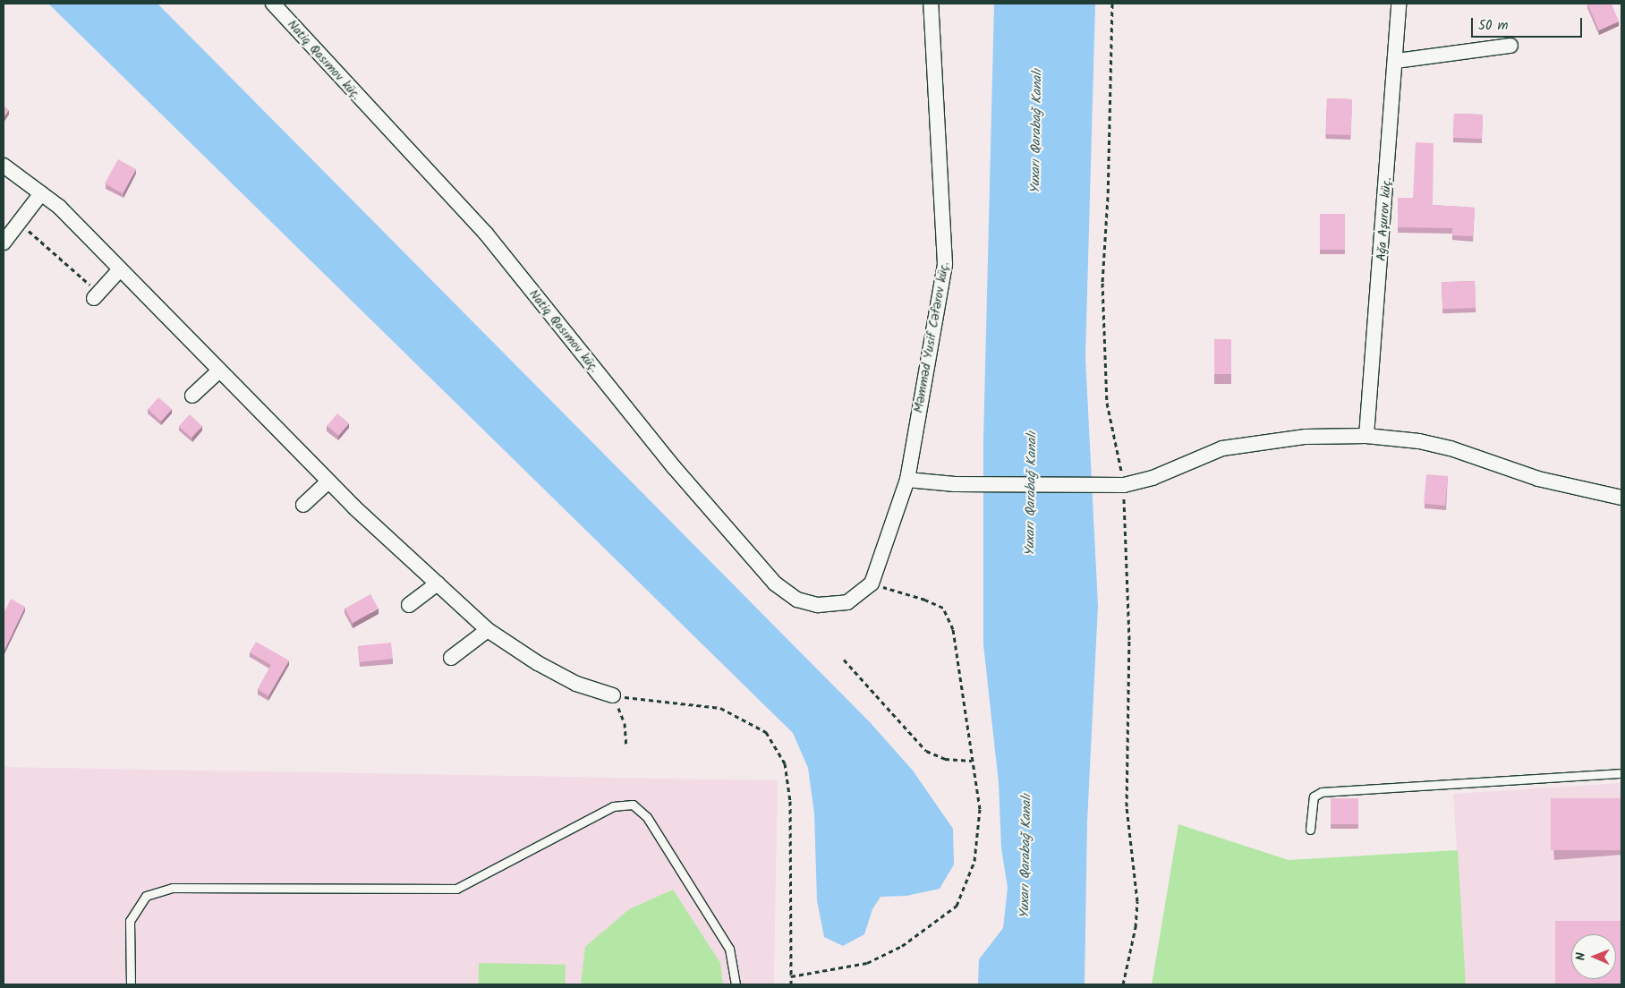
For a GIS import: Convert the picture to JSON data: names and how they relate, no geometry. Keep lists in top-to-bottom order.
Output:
{
  "streets": {
    "street": ["Natiq Qasımov küç.", "Ağa Aşurov küç.", "Məmməd Yusif Cəfərov küç."]
  },
  "crossings": [
    ["Natiq Qasımov küç.", "Məmməd Yusif Cəfərov küç."]
  ],
  "water": ["Yuxarı Qarabağ Kanalı"],
  "scale_bar": "50 m",
  "north": "left"
}
